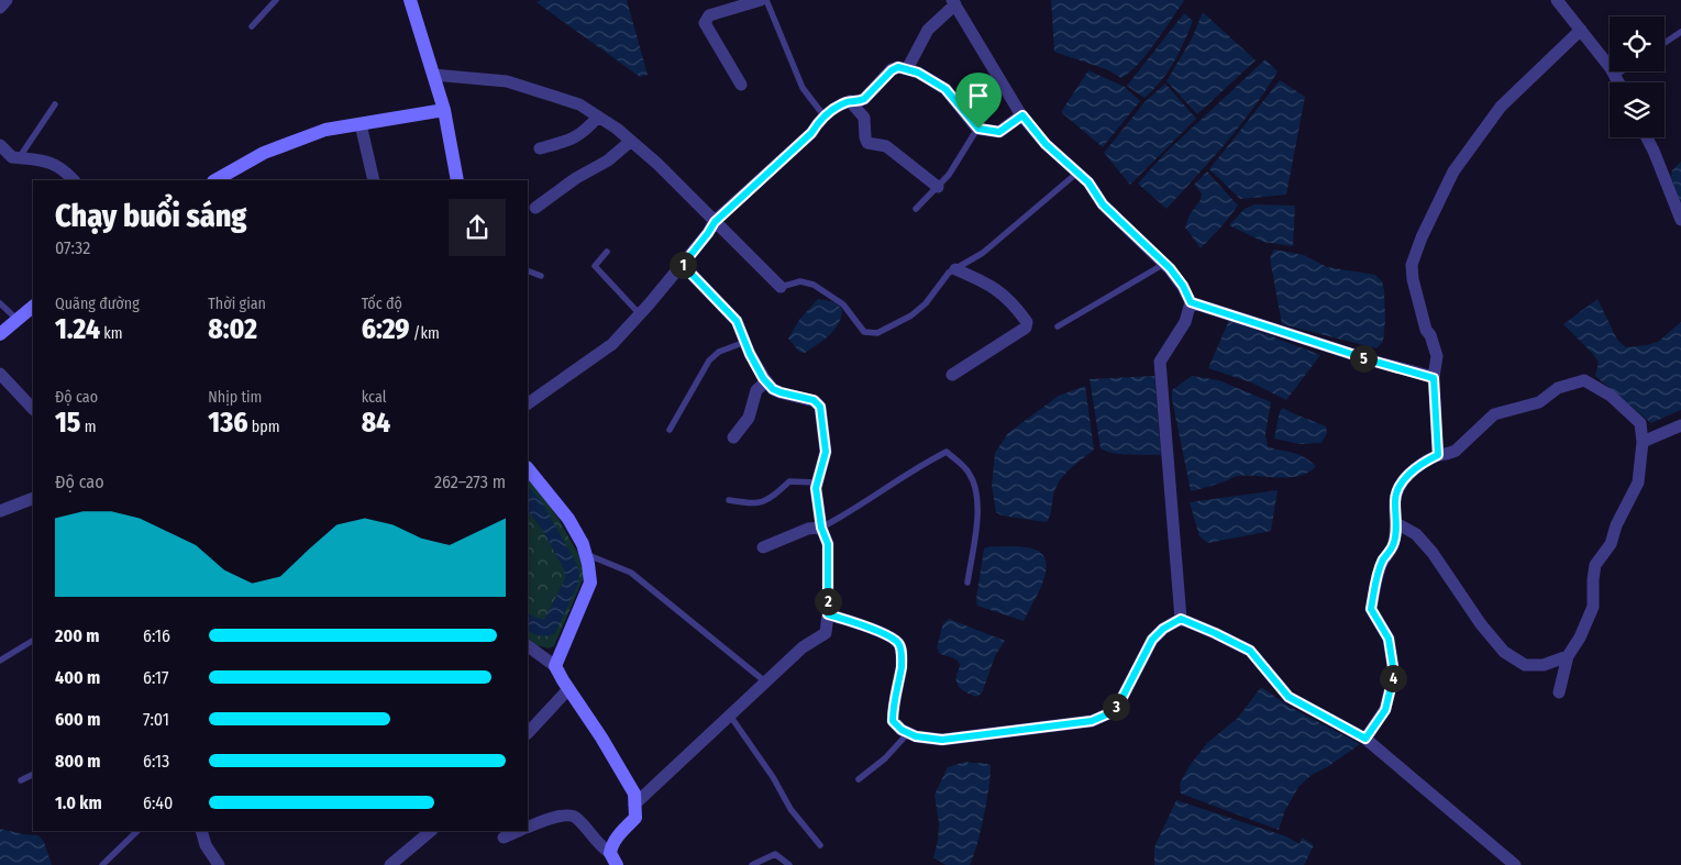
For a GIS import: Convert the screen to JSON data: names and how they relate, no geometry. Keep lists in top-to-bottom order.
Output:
{
  "page": {
    "heading": ["Chạy buổi sáng", "07:32"],
    "pins": [
      "1",
      "5",
      "2",
      "4",
      "3"
    ],
    "stats": [
      ["Quãng đường", "1.24 km"],
      ["Thời gian", "8:02"],
      ["Tốc độ", "6:29 /km"],
      ["Độ cao", "15 m"],
      ["Nhịp tim", "136 bpm"],
      ["kcal", "84"]
    ],
    "chart": ["Độ cao", "262–273 m"],
    "list": [
      {
        "name": "200 m",
        "note": "6:16"
      },
      {
        "name": "400 m",
        "note": "6:17"
      },
      {
        "name": "600 m",
        "note": "7:01"
      },
      {
        "name": "800 m",
        "note": "6:13"
      },
      {
        "name": "1.0 km",
        "note": "6:40"
      }
    ]
  }
}
